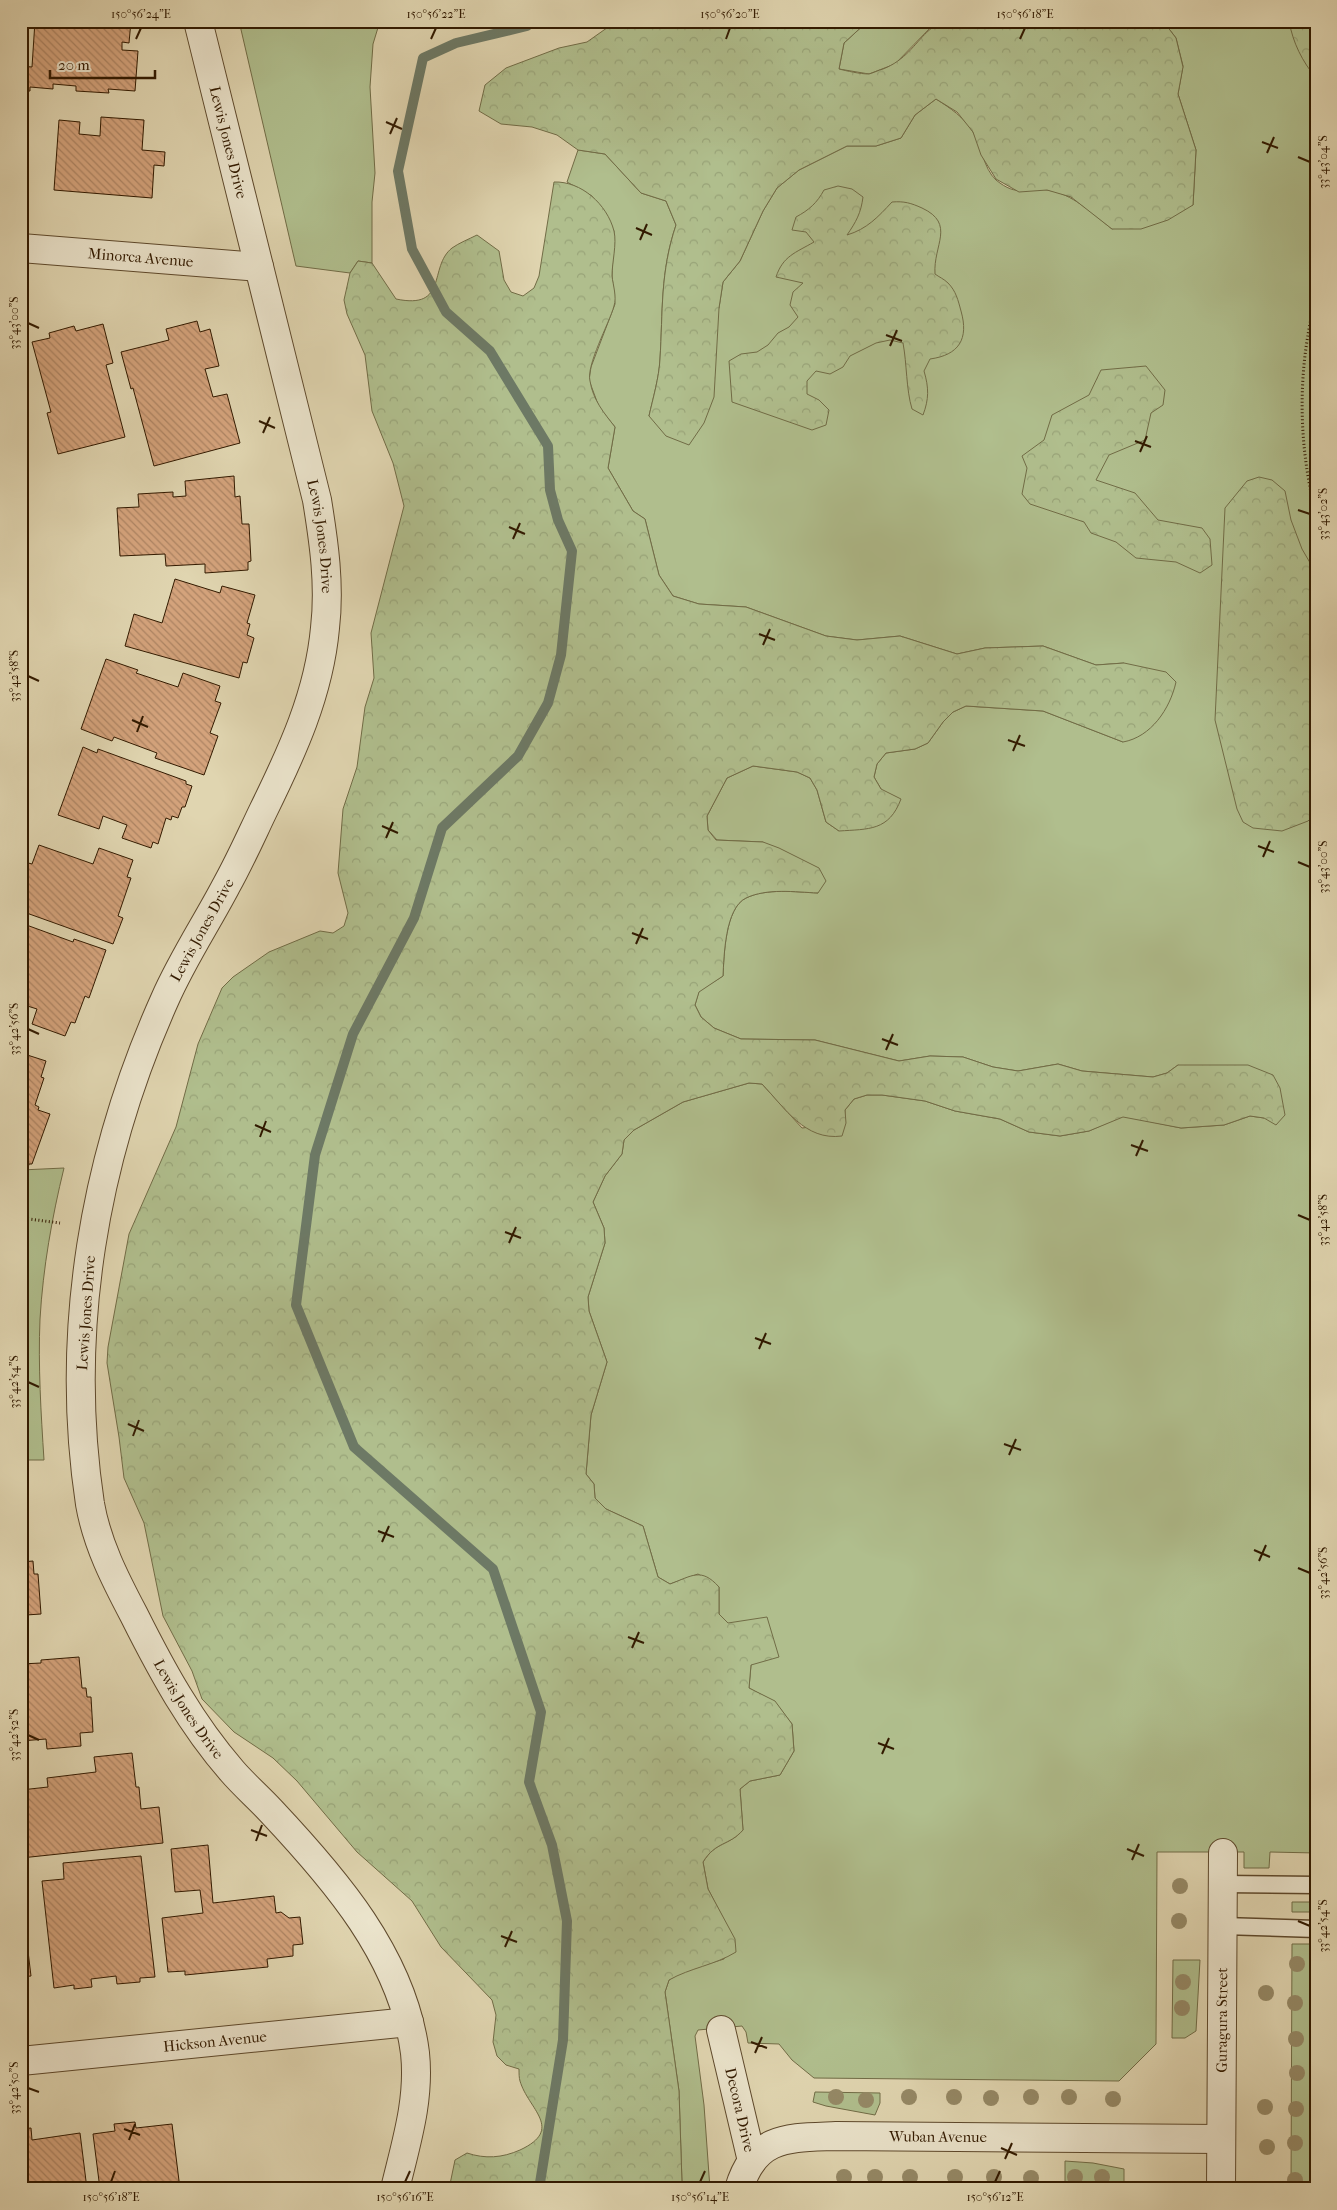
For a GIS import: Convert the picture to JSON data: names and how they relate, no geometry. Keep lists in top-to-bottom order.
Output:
{
  "streets": {
    "street": [
      "Lewis Jones Drive",
      "Minorca Avenue",
      "Guragura Street",
      "Hickson Avenue",
      "Decora Drive",
      "Wuban Avenue"
    ]
  },
  "crossings": [
    ["Lewis Jones Drive", "Minorca Avenue"],
    ["Lewis Jones Drive", "Hickson Avenue"],
    ["Guragura Street", "Wuban Avenue"],
    ["Decora Drive", "Wuban Avenue"]
  ],
  "scale_bar": "20 m",
  "coordinates": [
    "150°56'24\"E",
    "150°56'22\"E",
    "150°56'20\"E",
    "150°56'18\"E",
    "33°43'04\"S",
    "33°43'00\"S",
    "33°43'02\"S",
    "33°42'58\"S",
    "33°42'56\"S",
    "33°42'54\"S",
    "33°42'52\"S",
    "33°42'50\"S",
    "150°56'16\"E",
    "150°56'14\"E",
    "150°56'12\"E"
  ]
}
